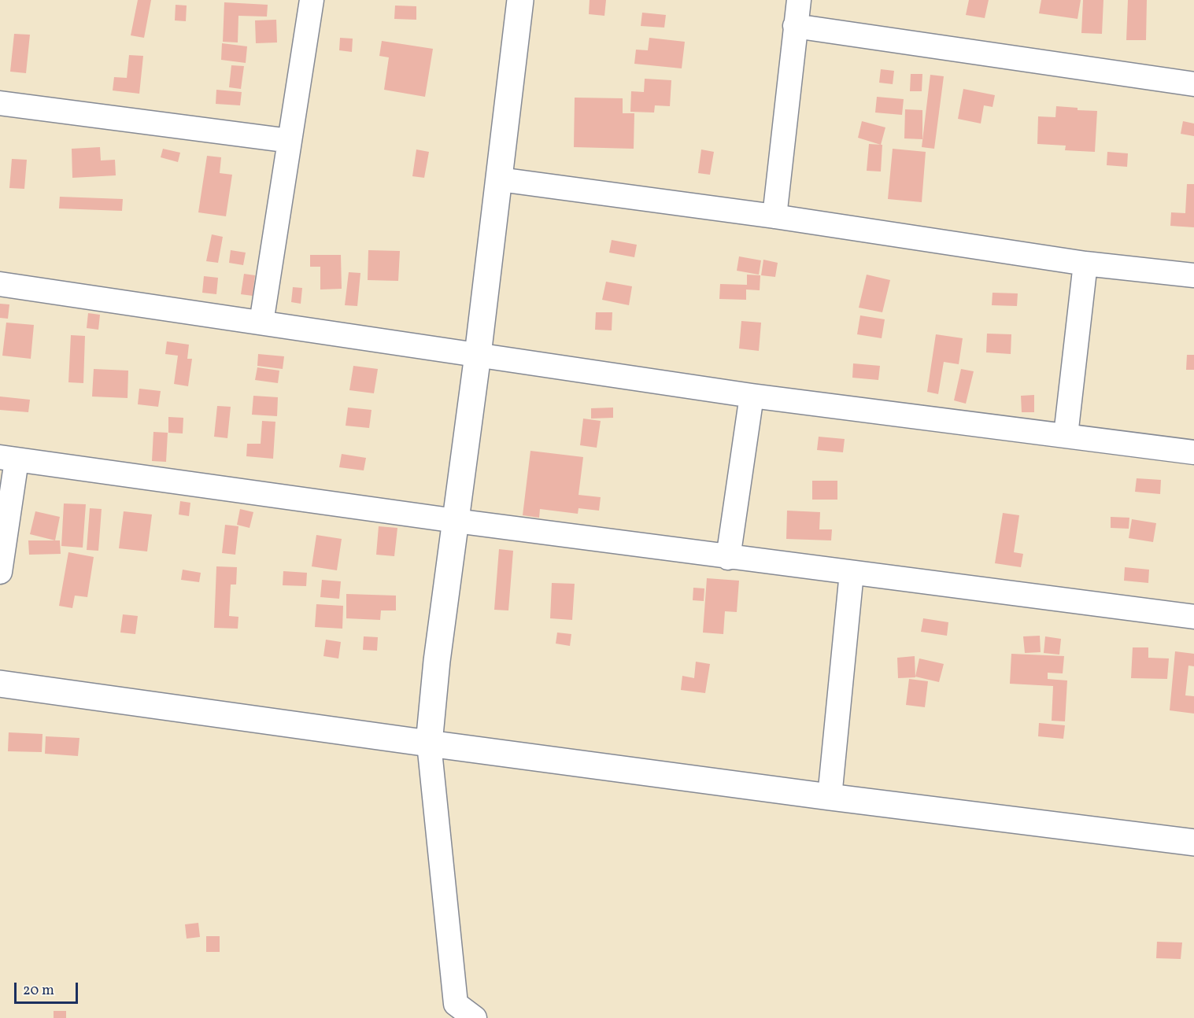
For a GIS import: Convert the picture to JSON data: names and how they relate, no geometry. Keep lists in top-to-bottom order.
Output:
{
  "scale_bar": "20 m"
}
